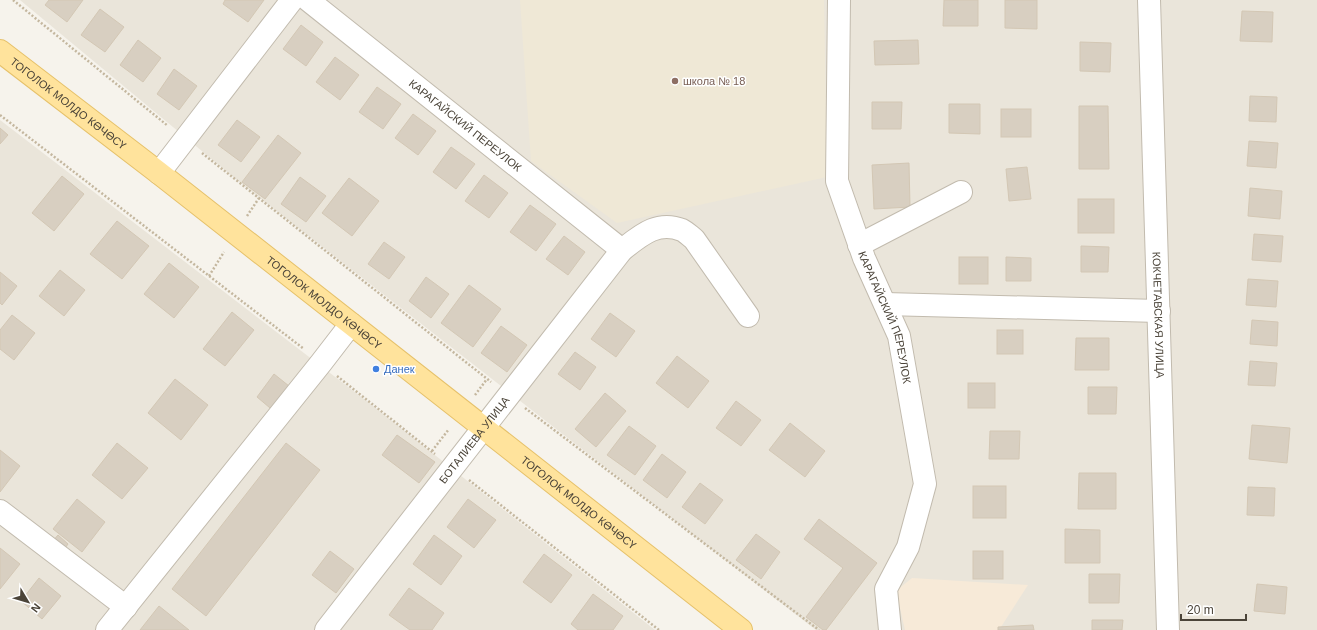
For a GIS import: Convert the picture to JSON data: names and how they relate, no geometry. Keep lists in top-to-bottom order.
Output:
{
  "streets": {
    "main road": ["ТОГОЛОК МОЛДО КӨЧӨСҮ"],
    "street": ["КАРАГАЙСКИЙ ПЕРЕУЛОК", "КОКЧЕТАВСКАЯ УЛИЦА", "БОТАЛИЕВА УЛИЦА"]
  },
  "crossings": [
    ["ТОГОЛОК МОЛДО КӨЧӨСҮ", "БОТАЛИЕВА УЛИЦА"],
    ["КАРАГАЙСКИЙ ПЕРЕУЛОК", "БОТАЛИЕВА УЛИЦА"]
  ],
  "places": ["школа № 18", "Данек"],
  "scale_bar": "20 m",
  "north": "bottom right"
}
